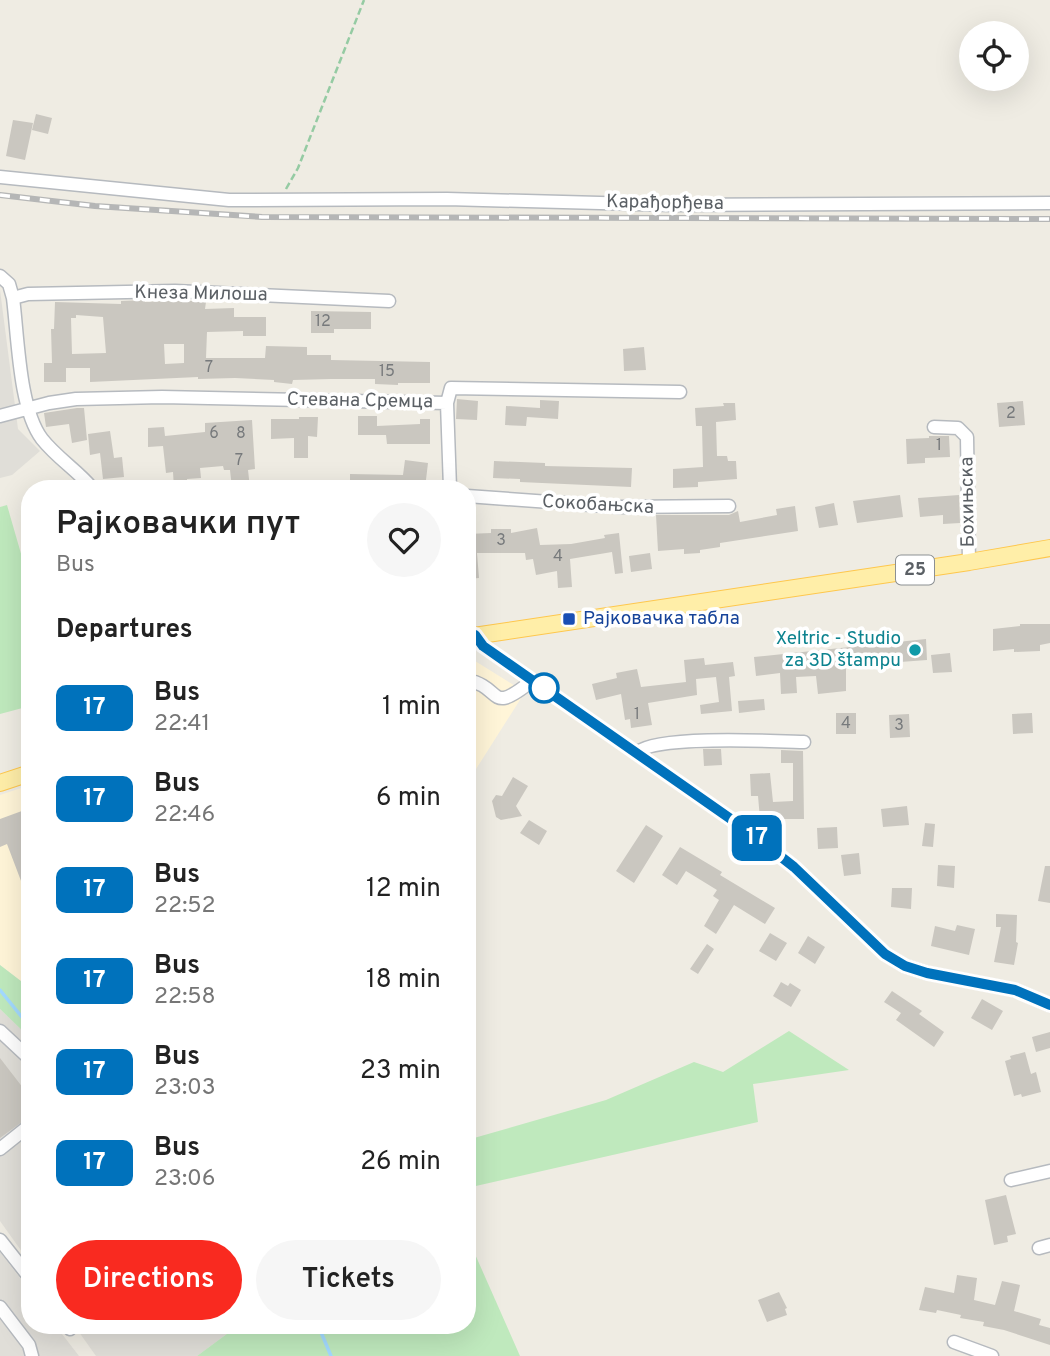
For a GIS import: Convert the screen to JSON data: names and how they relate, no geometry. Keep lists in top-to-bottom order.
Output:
{
  "streets": {
    "main road": ["25"],
    "street": [
      "Карађорђева",
      "Кнеза Милоша",
      "Стевана Сремца",
      "Бохињска",
      "Сокобањска"
    ]
  },
  "crossings": [
    ["Бохињска", "25"]
  ],
  "places": {
    "transit": ["Рајковачка табла"],
    "other": ["Xeltric - Studio za 3D štampu"]
  },
  "lines": ["bus line 17"],
  "house_numbers": [
    "12",
    "7",
    "15",
    "2",
    "6",
    "8",
    "1",
    "7",
    "3",
    "4",
    "1",
    "4",
    "3"
  ],
  "page": {
    "on_map": "17",
    "heading": [
      ["Рајковачки пут", "Bus"],
      "Departures"
    ],
    "list": [
      {
        "mark": "17",
        "name": "Bus",
        "note": "22:41",
        "value": "1 min"
      },
      {
        "mark": "17",
        "name": "Bus",
        "note": "22:46",
        "value": "6 min"
      },
      {
        "mark": "17",
        "name": "Bus",
        "note": "22:52",
        "value": "12 min"
      },
      {
        "mark": "17",
        "name": "Bus",
        "note": "22:58",
        "value": "18 min"
      },
      {
        "mark": "17",
        "name": "Bus",
        "note": "23:03",
        "value": "23 min"
      },
      {
        "mark": "17",
        "name": "Bus",
        "note": "23:06",
        "value": "26 min"
      }
    ],
    "buttons": ["Directions", "Tickets"]
  }
}
